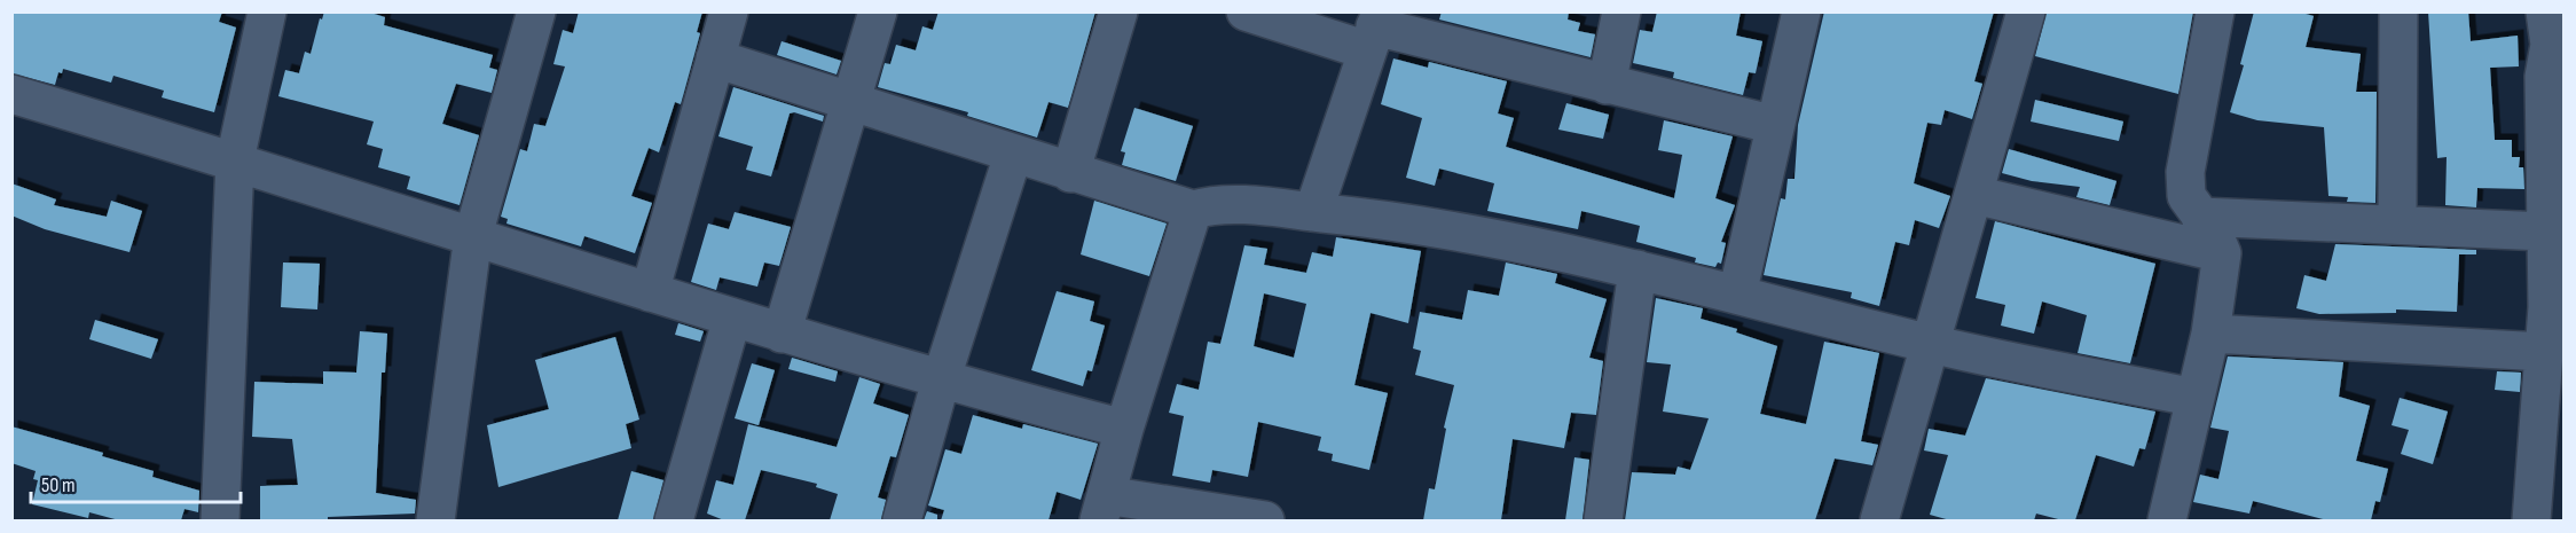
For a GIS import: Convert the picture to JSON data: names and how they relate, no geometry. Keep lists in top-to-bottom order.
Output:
{
  "scale_bar": "50 m"
}
